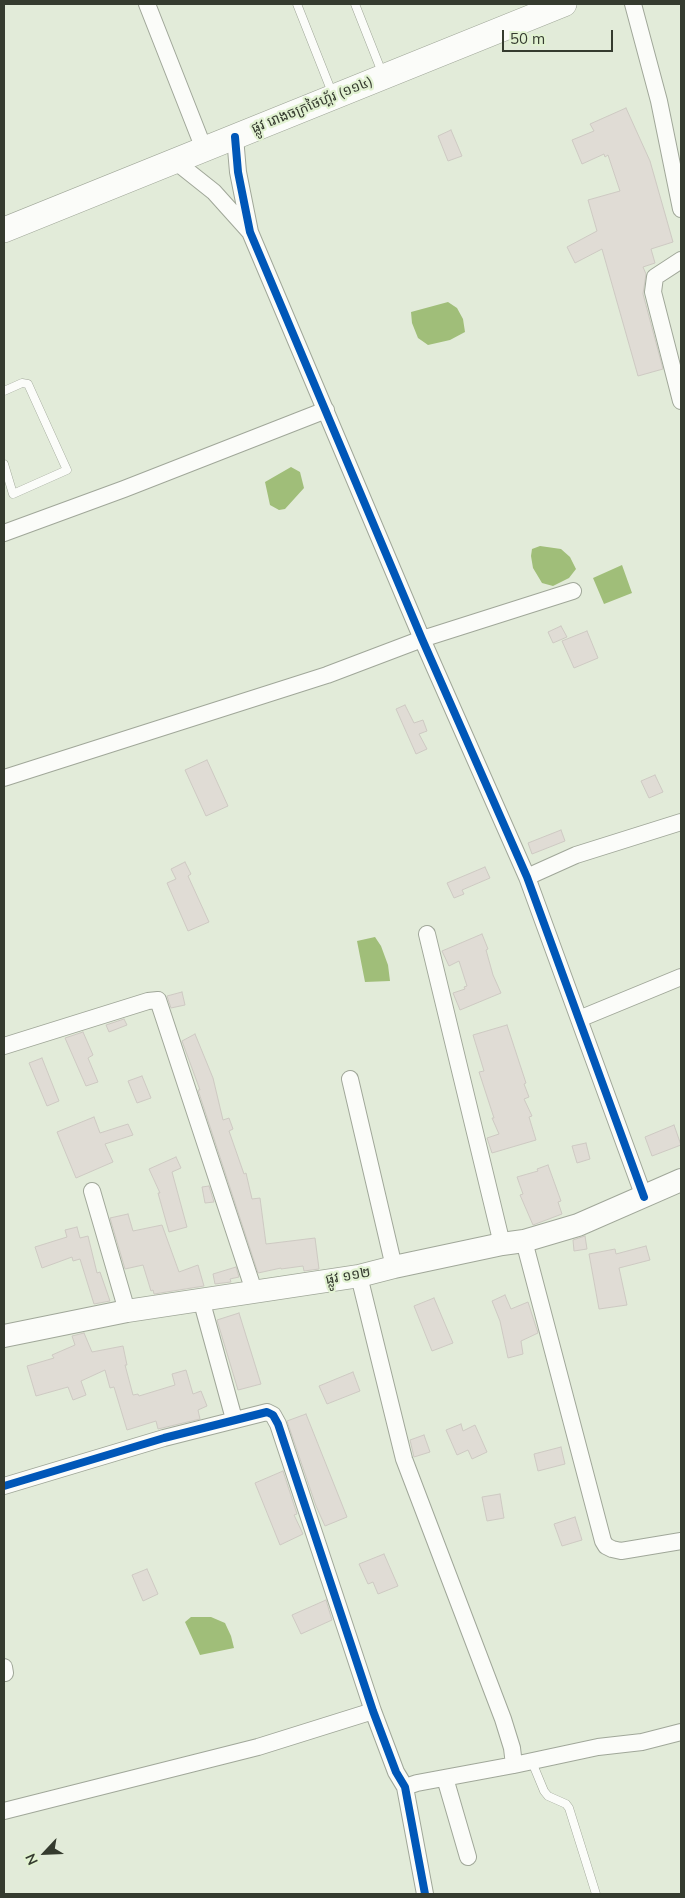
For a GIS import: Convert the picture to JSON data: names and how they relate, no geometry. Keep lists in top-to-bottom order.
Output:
{
  "streets": {
    "main road": ["ផ្លូវ រោងចក្រថៃហ្គ័រ (១១៤)"],
    "street": ["ផ្លូវ ១១២"]
  },
  "scale_bar": "50 m",
  "north": "bottom left"
}
